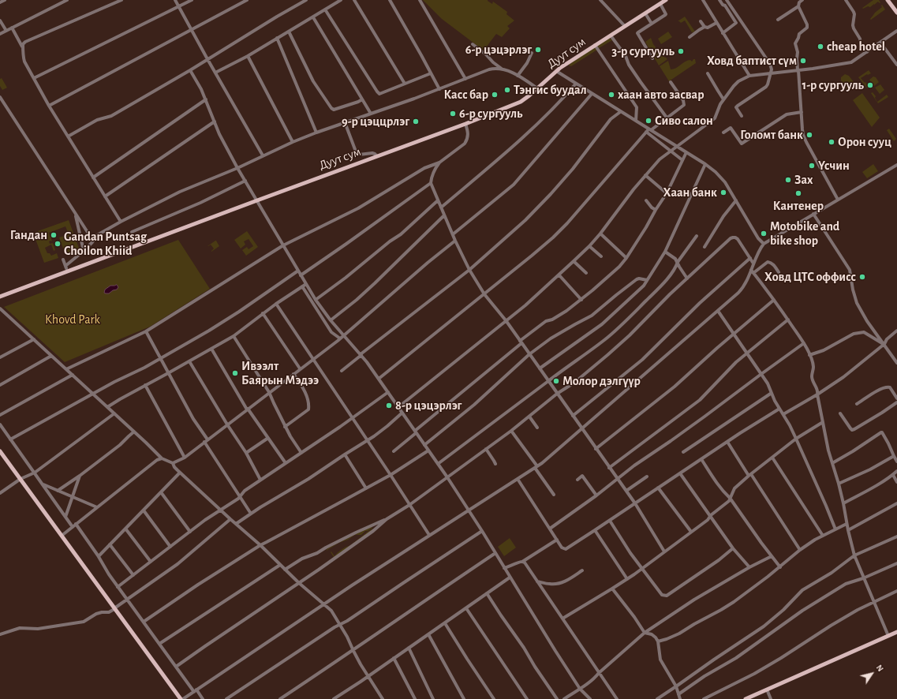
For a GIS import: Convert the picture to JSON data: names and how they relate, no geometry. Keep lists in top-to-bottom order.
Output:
{
  "streets": {
    "main road": ["Дуут сум"]
  },
  "parks": ["Khovd Park"],
  "places": [
    "cheap hotel",
    "6-р цэцэрлэг",
    "3-р сургууль",
    "Ховд баптист сүм",
    "1-р сургууль",
    "Тэнгис буудал",
    "Касс бар",
    "хаан авто засвар",
    "6-р сургууль",
    "Сиво салон",
    "9-р цэццрлэг",
    "Голомт банк",
    "Орон сууц",
    "Үсчин",
    "Зах",
    "Хаан банк",
    "Кантенер",
    "Motobike and bike shop",
    "Гандан",
    "Gandan Puntsag Choilon Khiid",
    "Ховд ЦТС оффисс",
    "Ивээлт Баярын Мэдээ",
    "Молор дэлгүүр",
    "8-р цэцэрлэг"
  ],
  "north": "top right"
}
